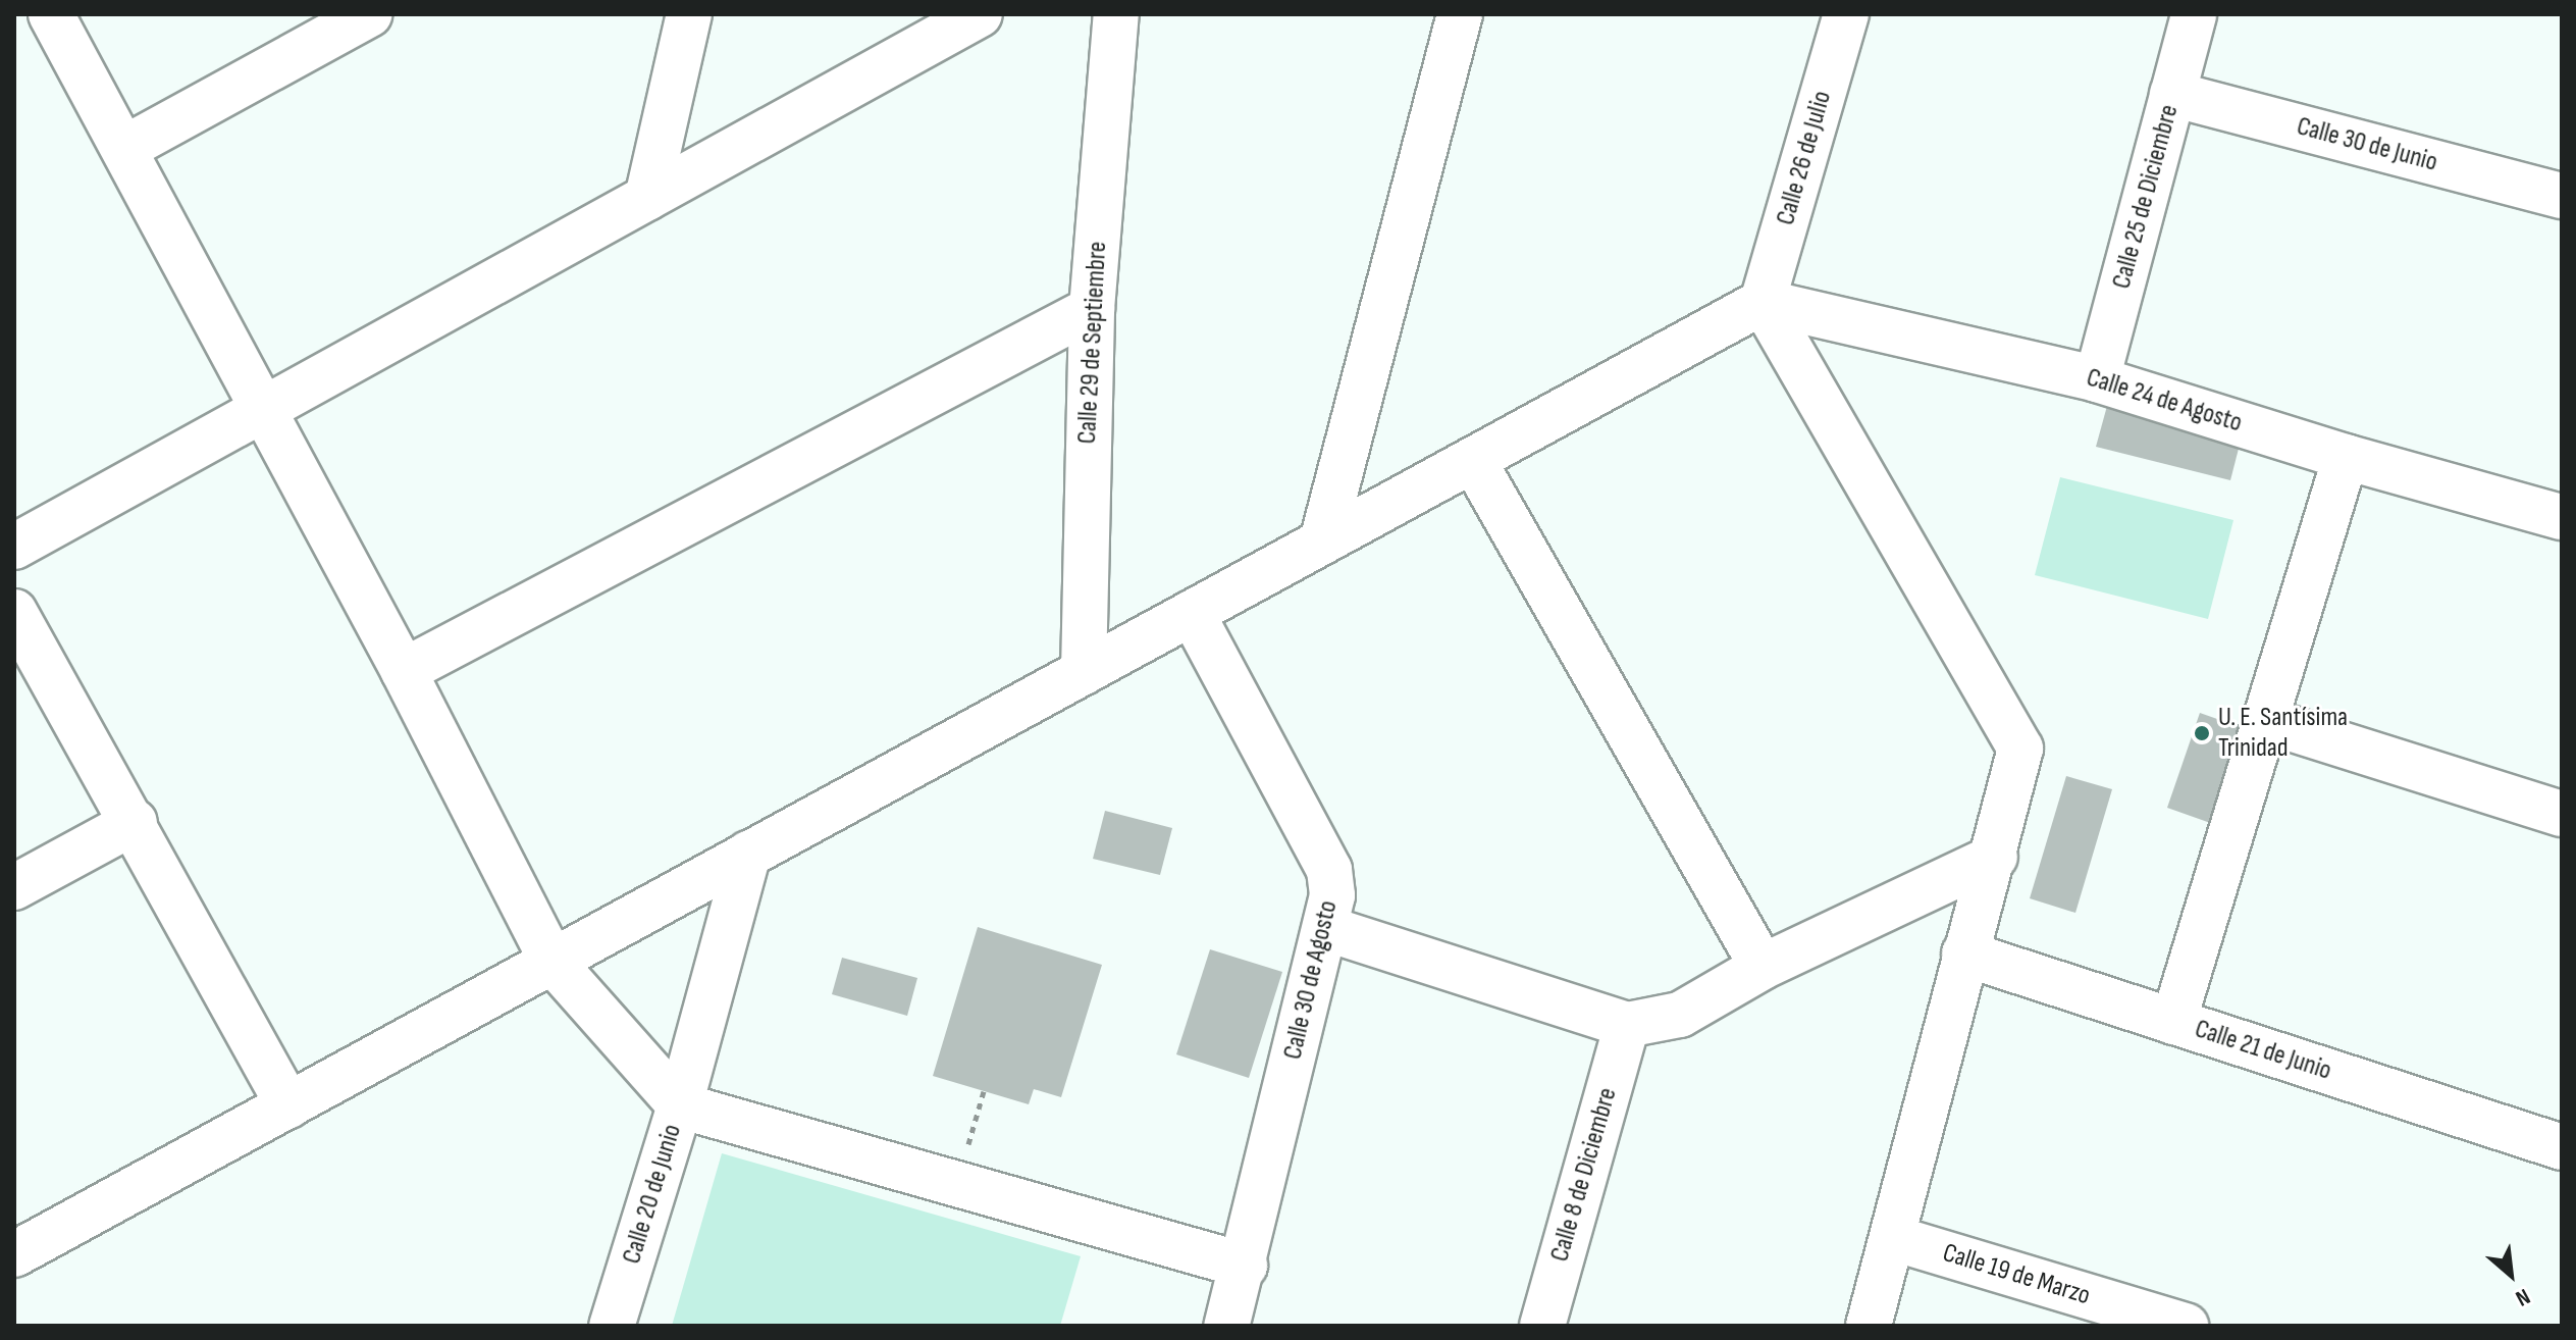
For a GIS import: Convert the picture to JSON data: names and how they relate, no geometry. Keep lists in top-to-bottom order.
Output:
{
  "streets": {
    "street": [
      "Calle 30 de Junio",
      "Calle 26 de Julio",
      "Calle 25 de Diciembre",
      "Calle 29 de Septiembre",
      "Calle 24 de Agosto",
      "Calle 30 de Agosto",
      "Calle 21 de Junio",
      "Calle 8 de Diciembre",
      "Calle 20 de Junio",
      "Calle 19 de Marzo"
    ]
  },
  "crossings": [
    ["Calle 30 de Junio", "Calle 25 de Diciembre"],
    ["Calle 26 de Julio", "Calle 24 de Agosto"],
    ["Calle 25 de Diciembre", "Calle 24 de Agosto"]
  ],
  "places": ["U. E. Santísima Trinidad"],
  "north": "bottom right"
}
